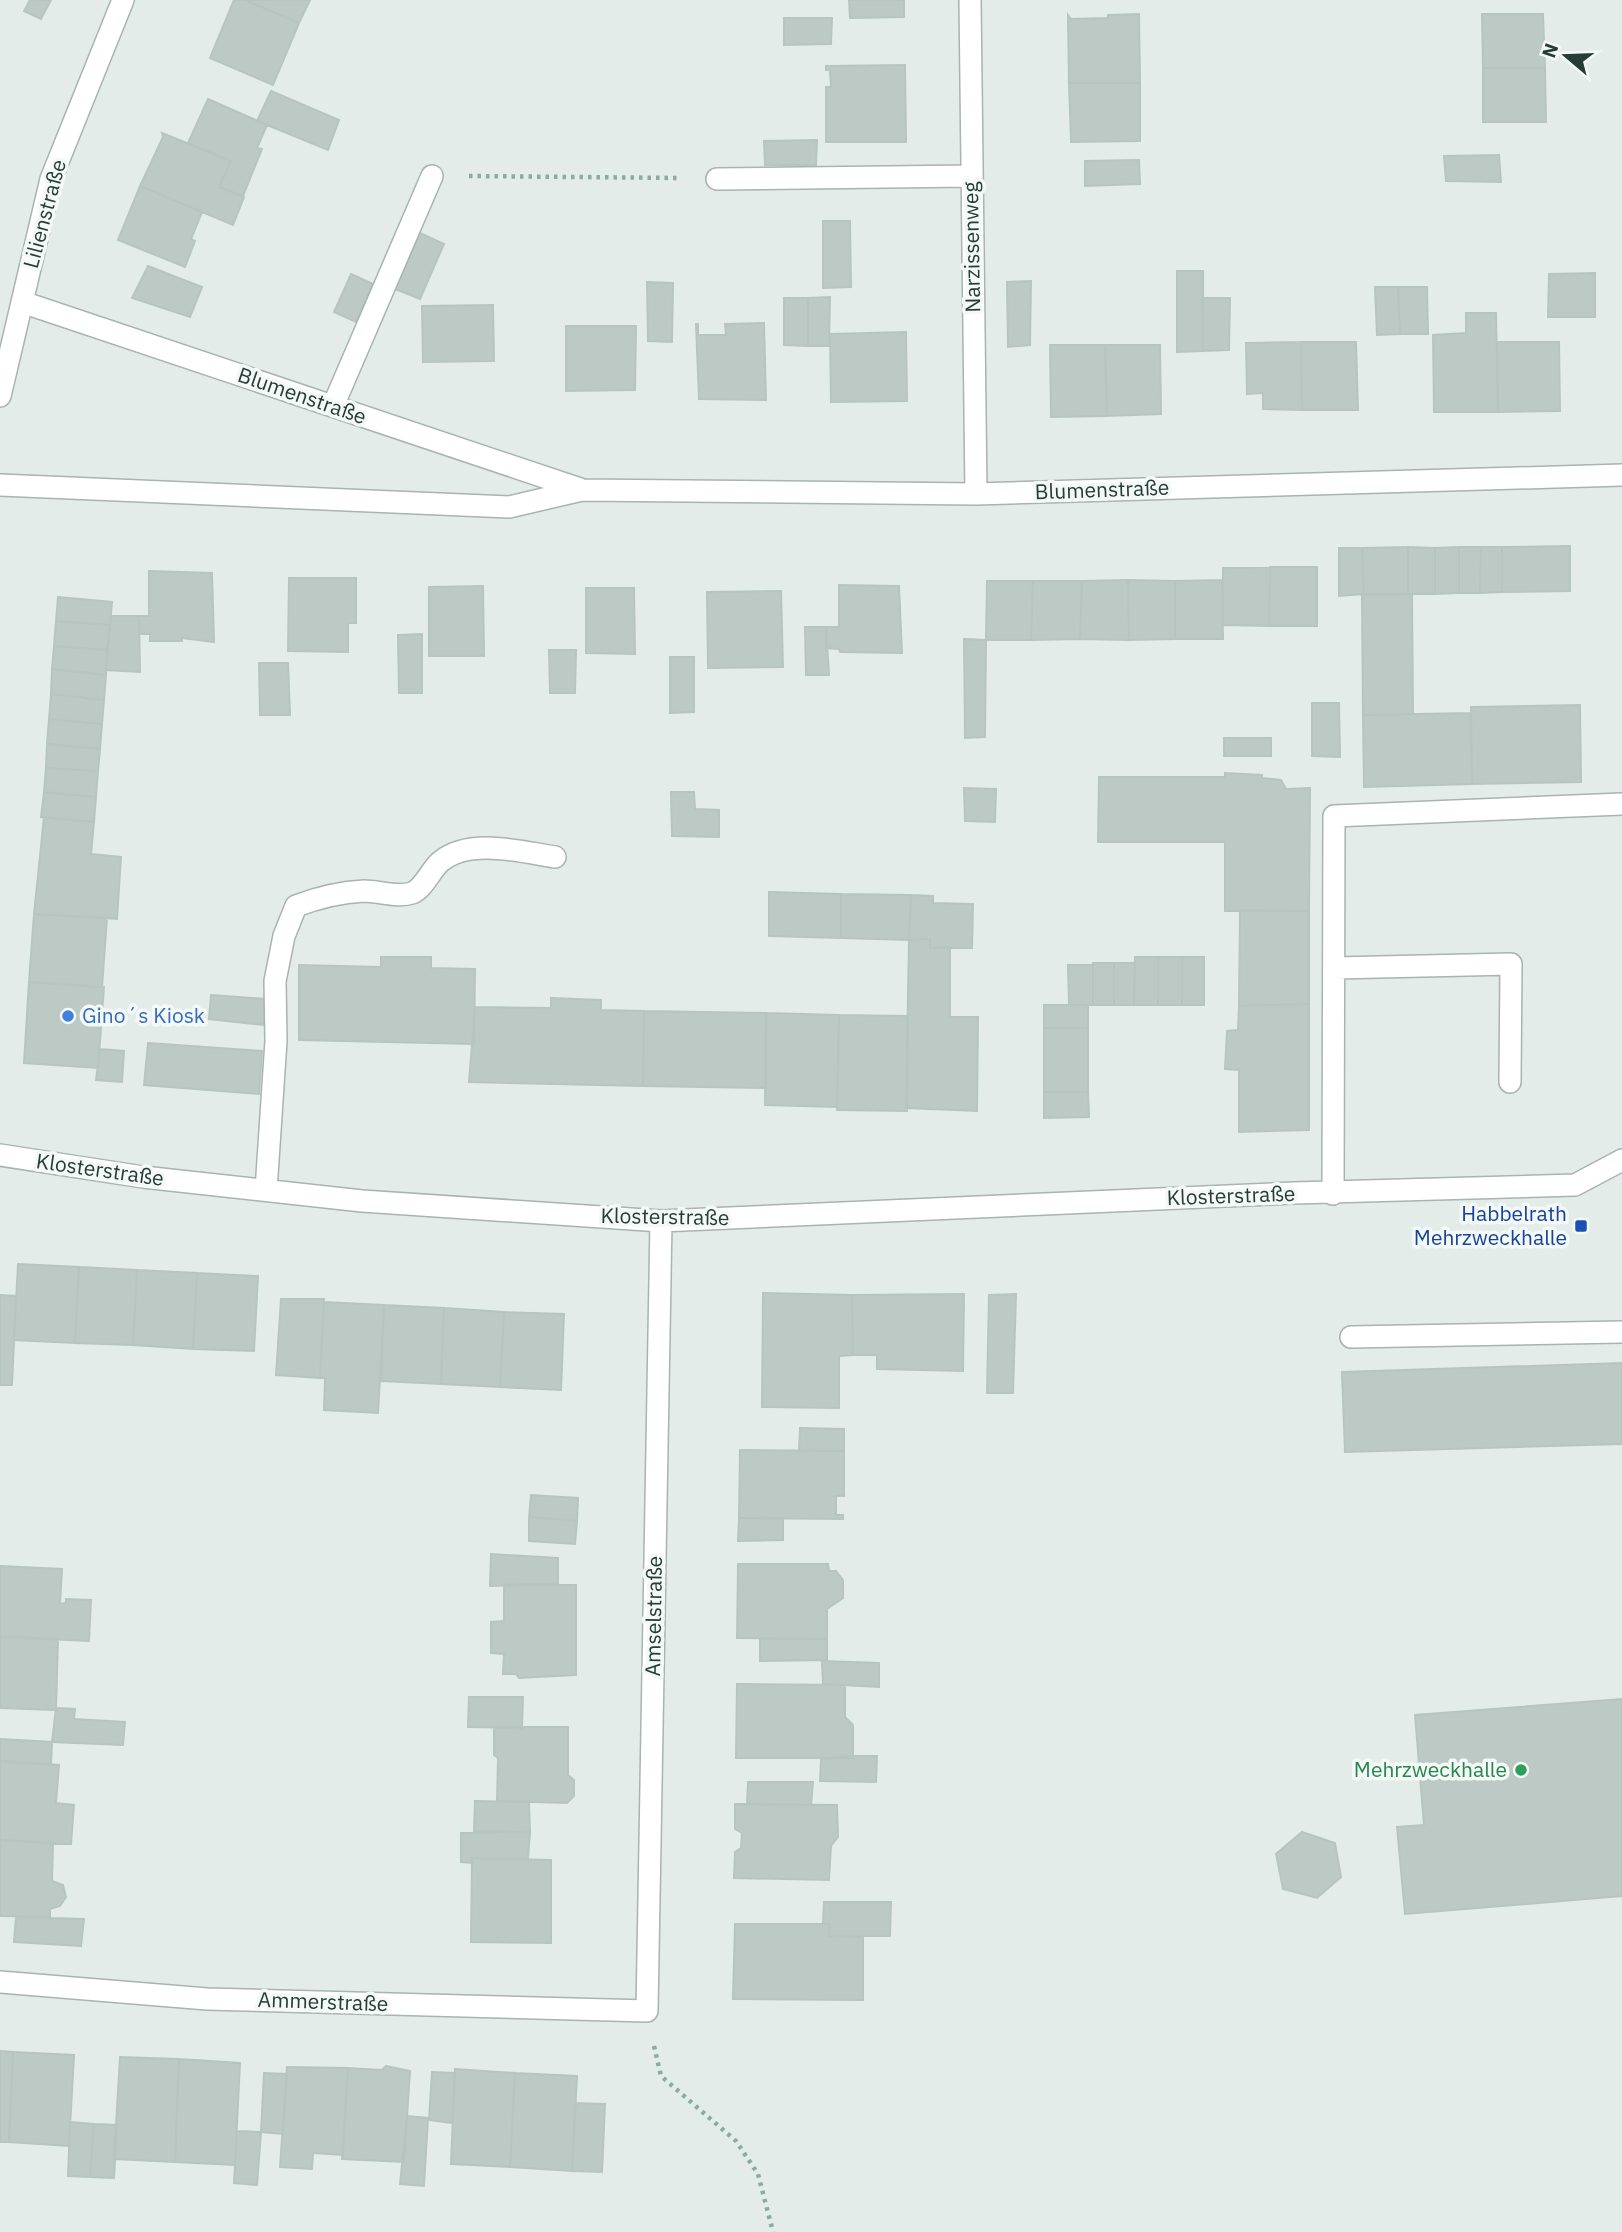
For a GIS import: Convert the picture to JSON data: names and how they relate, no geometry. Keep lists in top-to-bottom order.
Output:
{
  "streets": {
    "street": [
      "Lilienstraße",
      "Narzissenweg",
      "Blumenstraße",
      "Klosterstraße",
      "Amselstraße",
      "Ammerstraße"
    ]
  },
  "crossings": [
    ["Lilienstraße", "Blumenstraße"],
    ["Narzissenweg", "Blumenstraße"],
    ["Klosterstraße", "Amselstraße"],
    ["Amselstraße", "Ammerstraße"]
  ],
  "places": {
    "other": ["Gino´s Kiosk", "Mehrzweckhalle"],
    "transit": ["Habbelrath Mehrzweckhalle"]
  },
  "north": "left"
}
